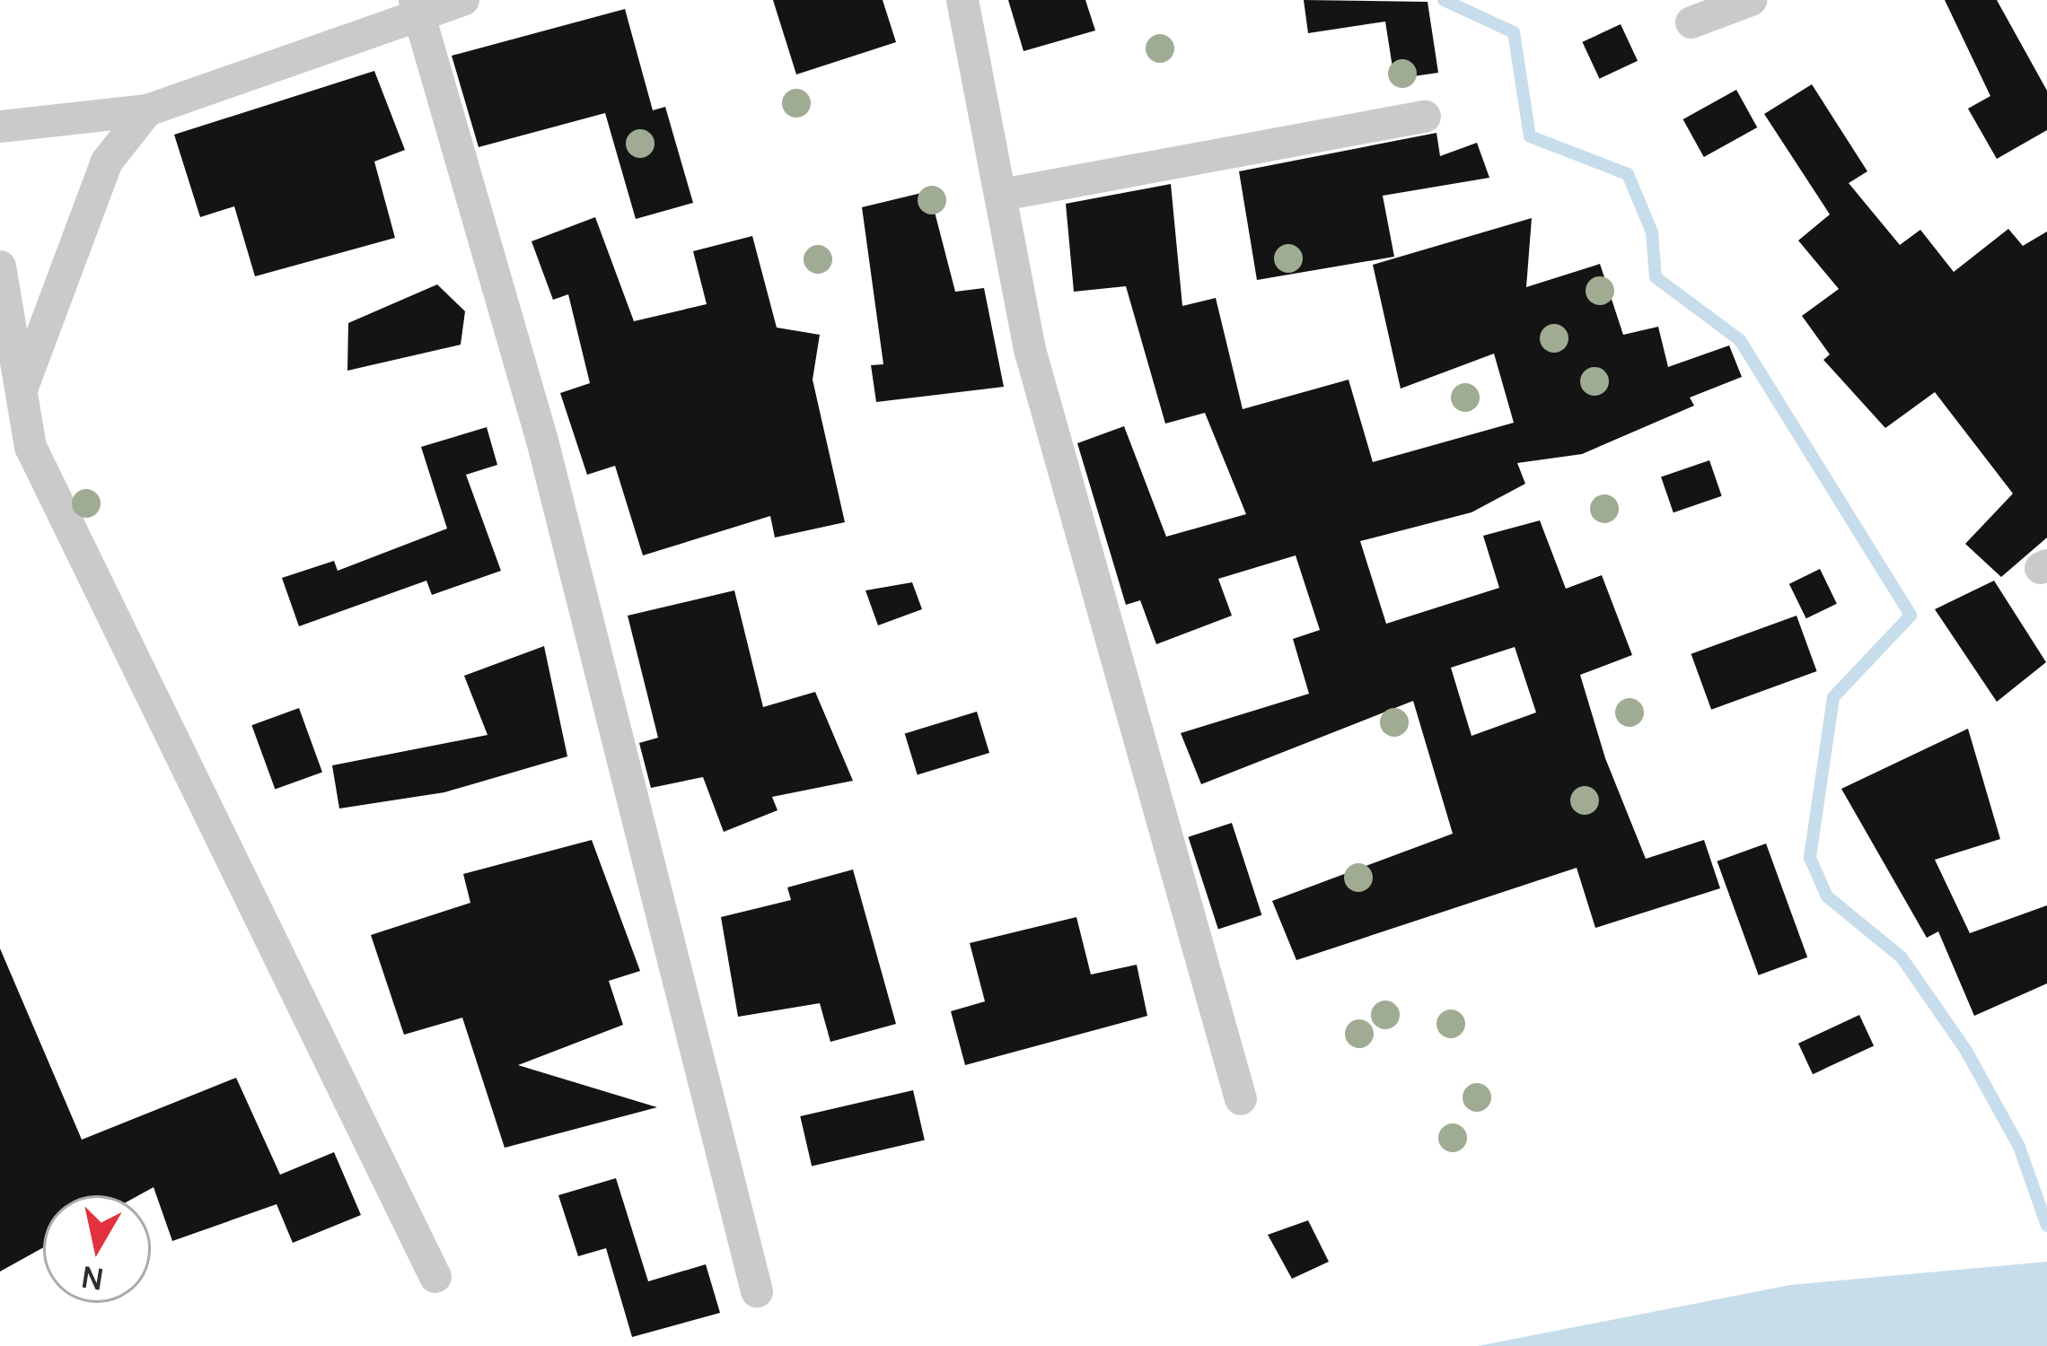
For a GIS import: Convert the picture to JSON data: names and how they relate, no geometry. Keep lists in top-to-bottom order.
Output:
{
  "north": "bottom"
}
